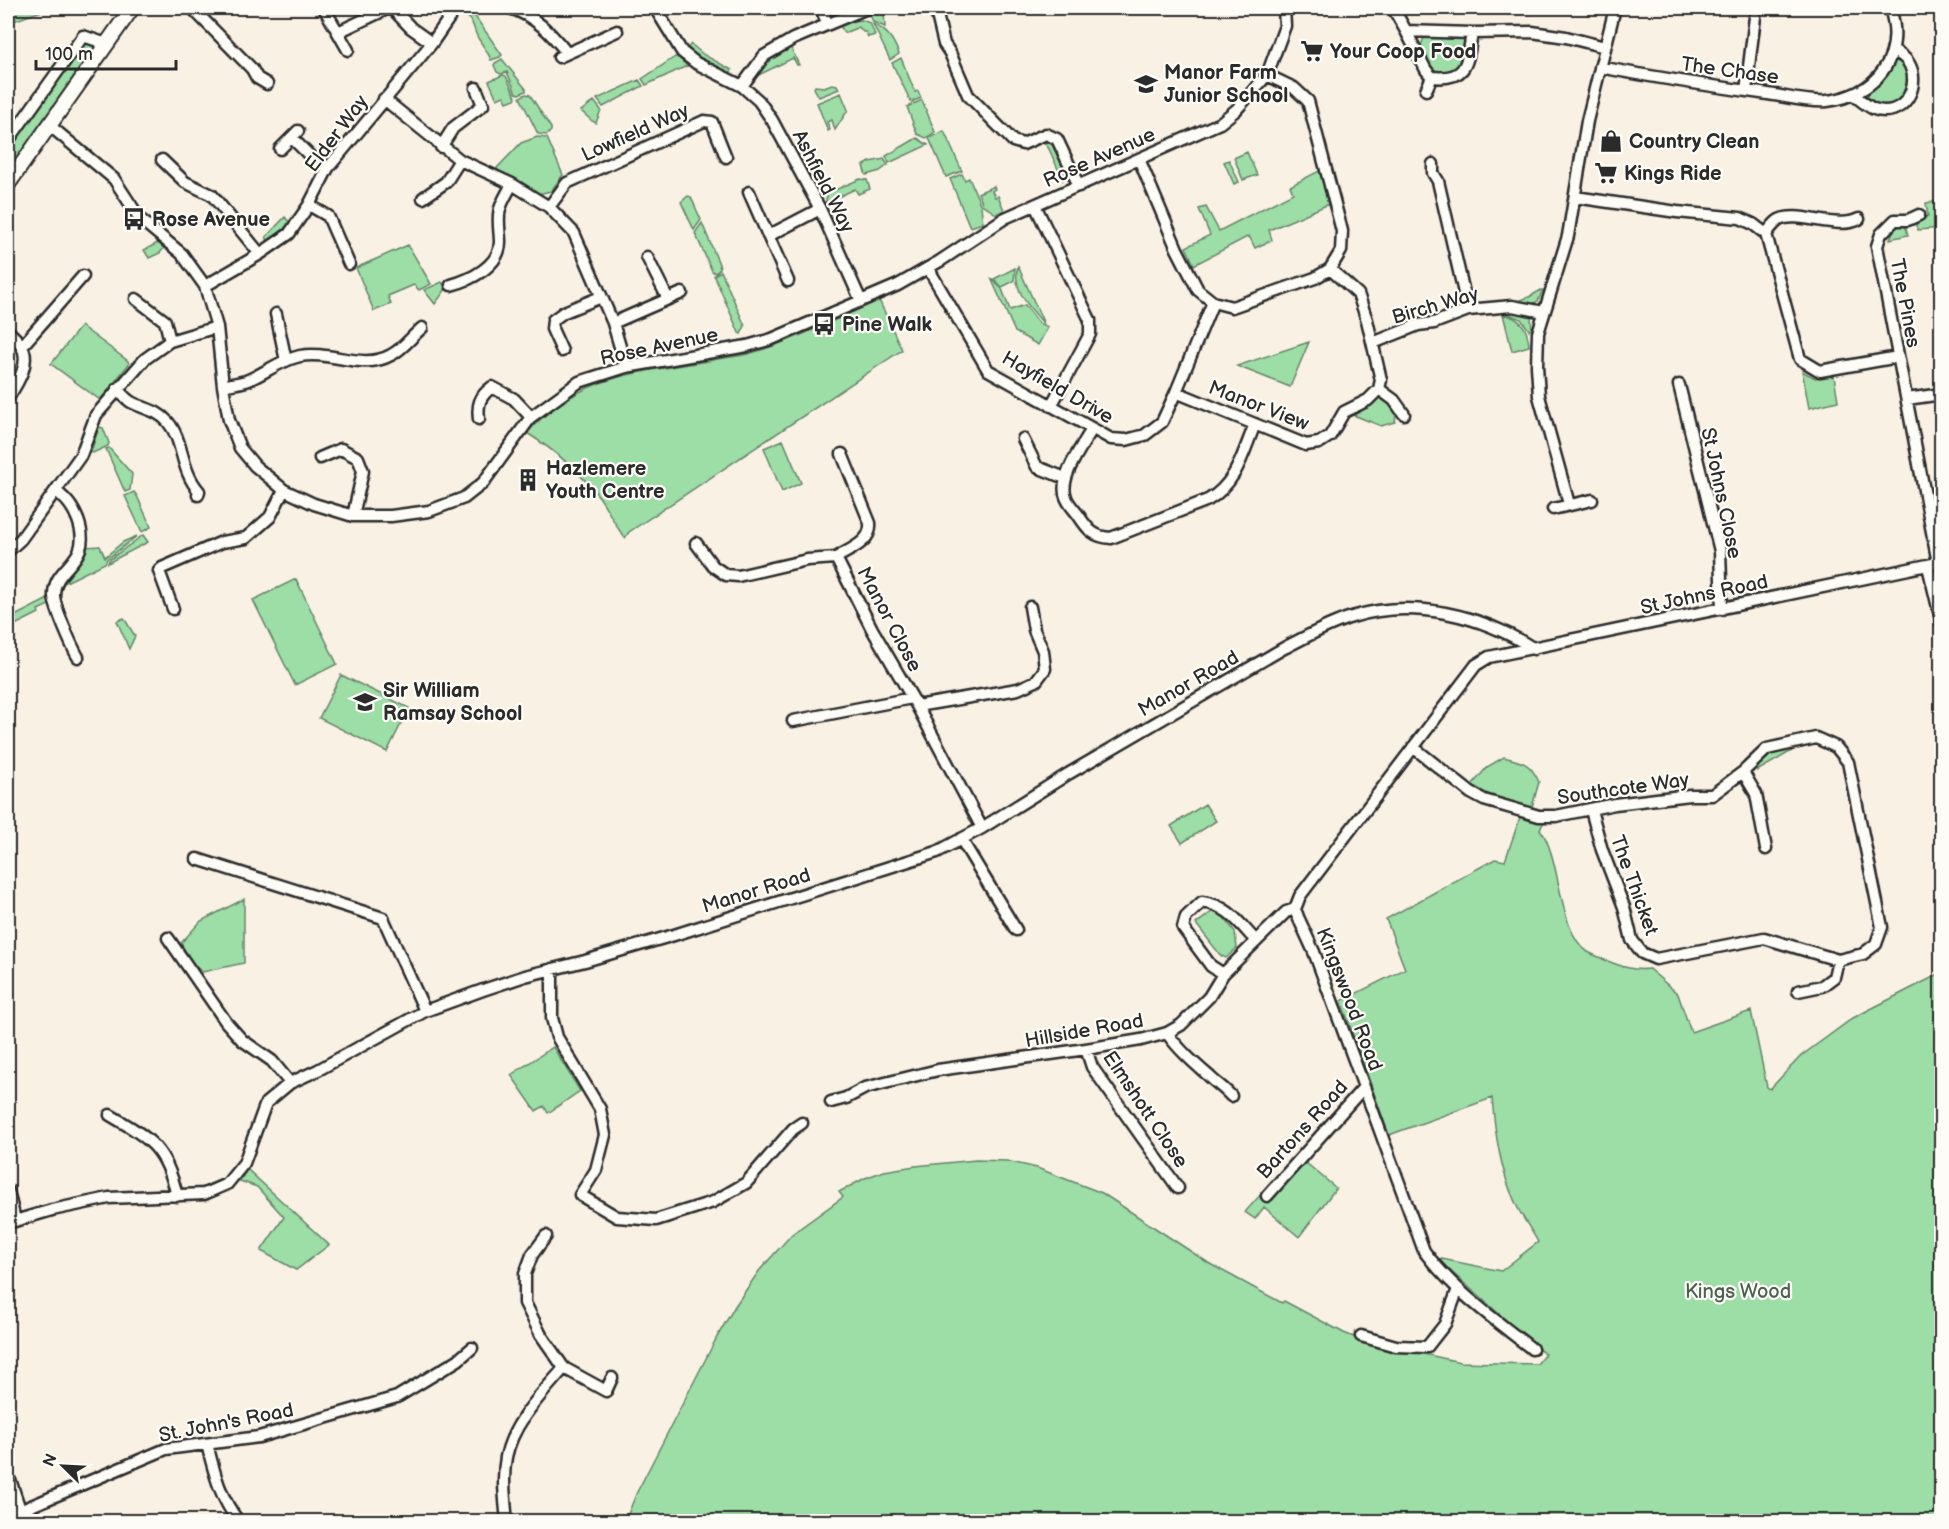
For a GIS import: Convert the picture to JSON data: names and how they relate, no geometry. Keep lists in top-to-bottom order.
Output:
{
  "streets": {
    "street": [
      "The Chase",
      "Lowfield Way",
      "Elder Way",
      "Rose Avenue",
      "Ashfield Way",
      "The Pines",
      "Birch Way",
      "Hayfield Drive",
      "Manor View",
      "St Johns Close",
      "St Johns Road",
      "Manor Close",
      "Manor Road",
      "Southcote Way",
      "The Thicket",
      "Kingswood Road",
      "Hillside Road",
      "Elmshott Close",
      "Bartons Road",
      "St. John's Road"
    ]
  },
  "crossings": [
    ["Elder Way", "Rose Avenue"],
    ["Rose Avenue", "Ashfield Way"],
    ["Rose Avenue", "Hayfield Drive"],
    ["The Pines", "St Johns Road"],
    ["Hayfield Drive", "Manor View"],
    ["St Johns Close", "St Johns Road"],
    ["St Johns Road", "Manor Road"],
    ["St Johns Road", "Kingswood Road"],
    ["Manor Close", "Manor Road"],
    ["Southcote Way", "The Thicket"],
    ["Southcote Way", "Kingswood Road"],
    ["Kingswood Road", "Hillside Road"],
    ["Kingswood Road", "Bartons Road"],
    ["Hillside Road", "Elmshott Close"]
  ],
  "parks": ["Kings Wood"],
  "places": {
    "supermarket": ["Your Coop Food", "Kings Ride"],
    "school or university": ["Manor Farm Junior School", "Sir William Ramsay School"],
    "shop": ["Country Clean"],
    "bus stop": ["Rose Avenue", "Pine Walk"],
    "building": ["Hazlemere Youth Centre"]
  },
  "scale_bar": "100 m",
  "north": "top left"
}
